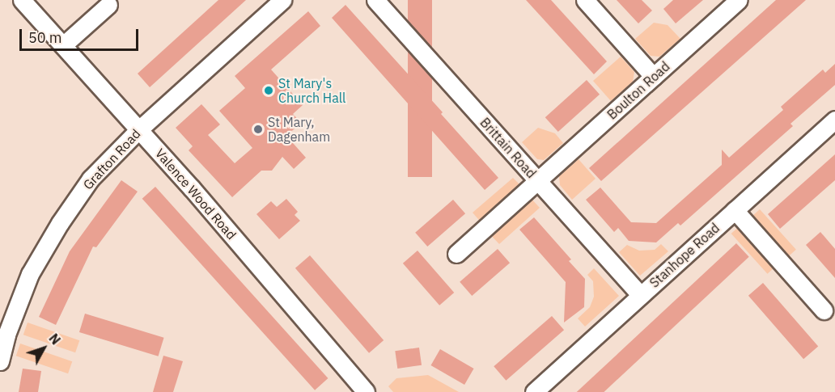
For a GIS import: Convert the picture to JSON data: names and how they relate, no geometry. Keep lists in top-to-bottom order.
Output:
{
  "streets": {
    "street": [
      "Boulton Road",
      "Brittain Road",
      "Grafton Road",
      "Valence Wood Road",
      "Stanhope Road"
    ]
  },
  "crossings": [
    ["Boulton Road", "Brittain Road"],
    ["Brittain Road", "Stanhope Road"],
    ["Grafton Road", "Valence Wood Road"]
  ],
  "places": ["St Mary's Church Hall", "St Mary, Dagenham"],
  "scale_bar": "50 m",
  "north": "top right"
}
